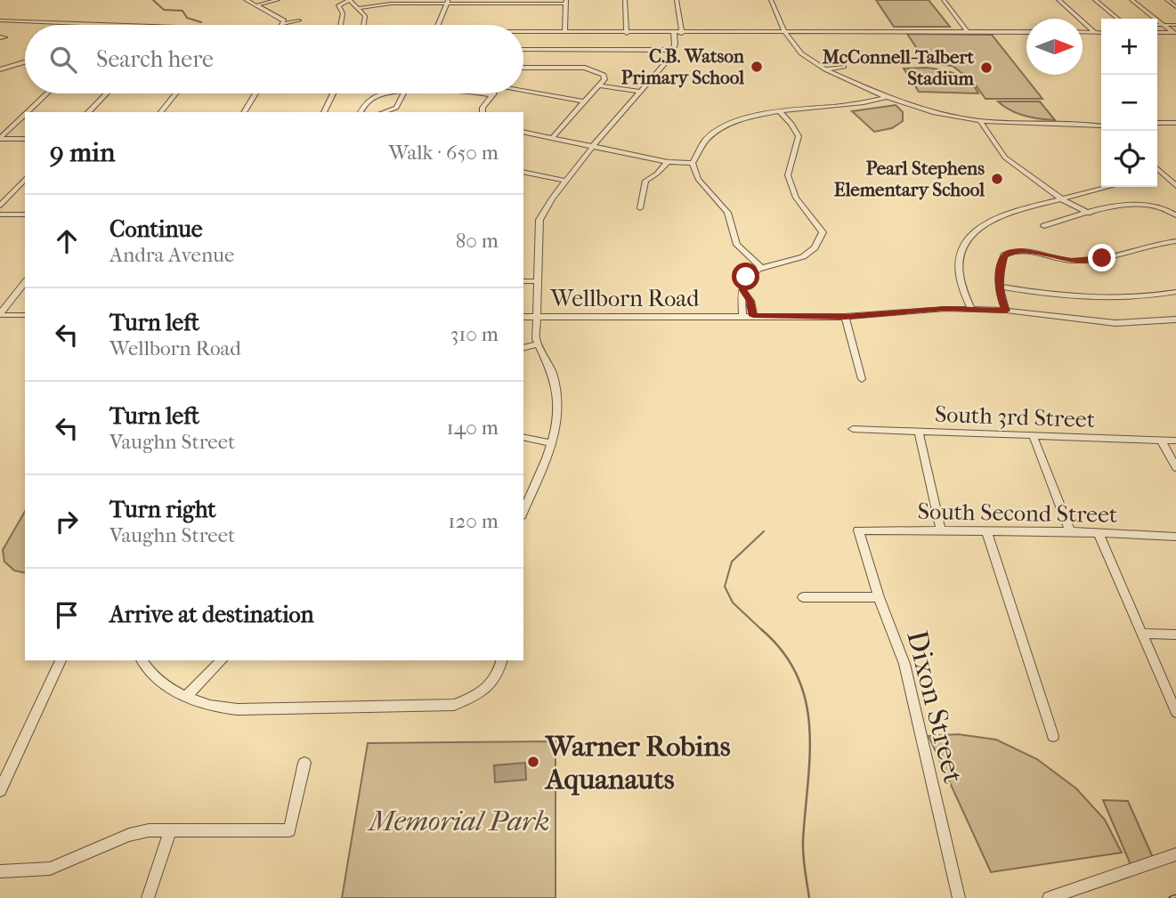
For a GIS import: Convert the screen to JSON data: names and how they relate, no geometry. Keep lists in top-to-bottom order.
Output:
{
  "streets": {
    "street": [
      "Wellborn Road",
      "South 3rd Street",
      "South Second Street",
      "Dixon Street"
    ]
  },
  "crossings": [
    ["South Second Street", "Dixon Street"]
  ],
  "parks": ["Memorial Park"],
  "places": [
    "C.B. Watson Primary School",
    "McConnell-Talbert Stadium",
    "Pearl Stephens Elementary School",
    "Warner Robins Aquanauts"
  ],
  "north": "right",
  "page": {
    "map_buttons": ["+", "−"],
    "search": "Search here",
    "heading": ["9 min", "Walk · 650 m"],
    "list": [
      ["Continue", "Andra Avenue", "80 m"],
      ["Turn left", "Wellborn Road", "310 m"],
      ["Turn left", "Vaughn Street", "140 m"],
      ["Turn right", "Vaughn Street", "120 m"],
      "Arrive at destination"
    ]
  }
}
